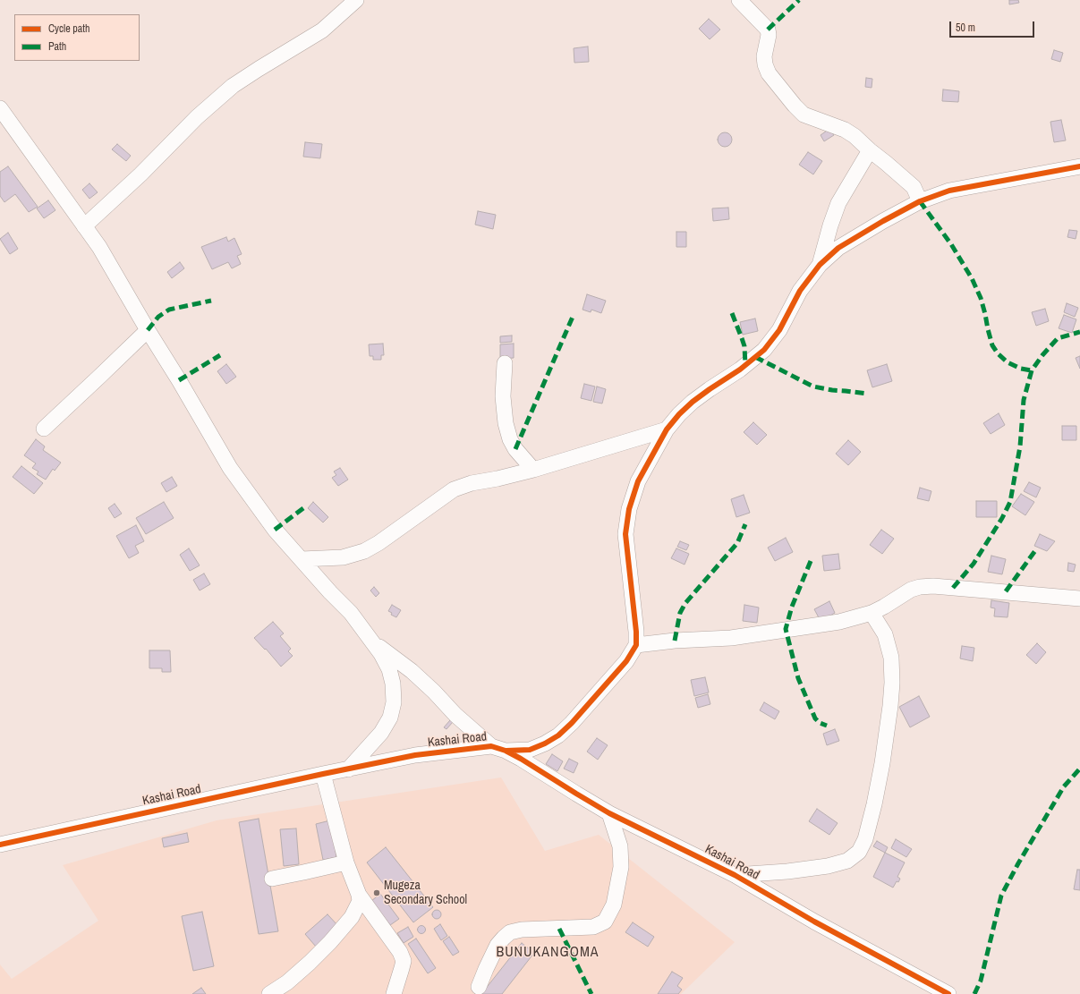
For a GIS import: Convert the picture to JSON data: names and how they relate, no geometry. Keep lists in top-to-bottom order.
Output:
{
  "streets": {
    "street": ["Kashai Road"]
  },
  "districts": ["BUNUKANGOMA"],
  "places": ["Mugeza Secondary School"],
  "legend": ["Cycle path", "Path"],
  "scale_bar": "50 m"
}
